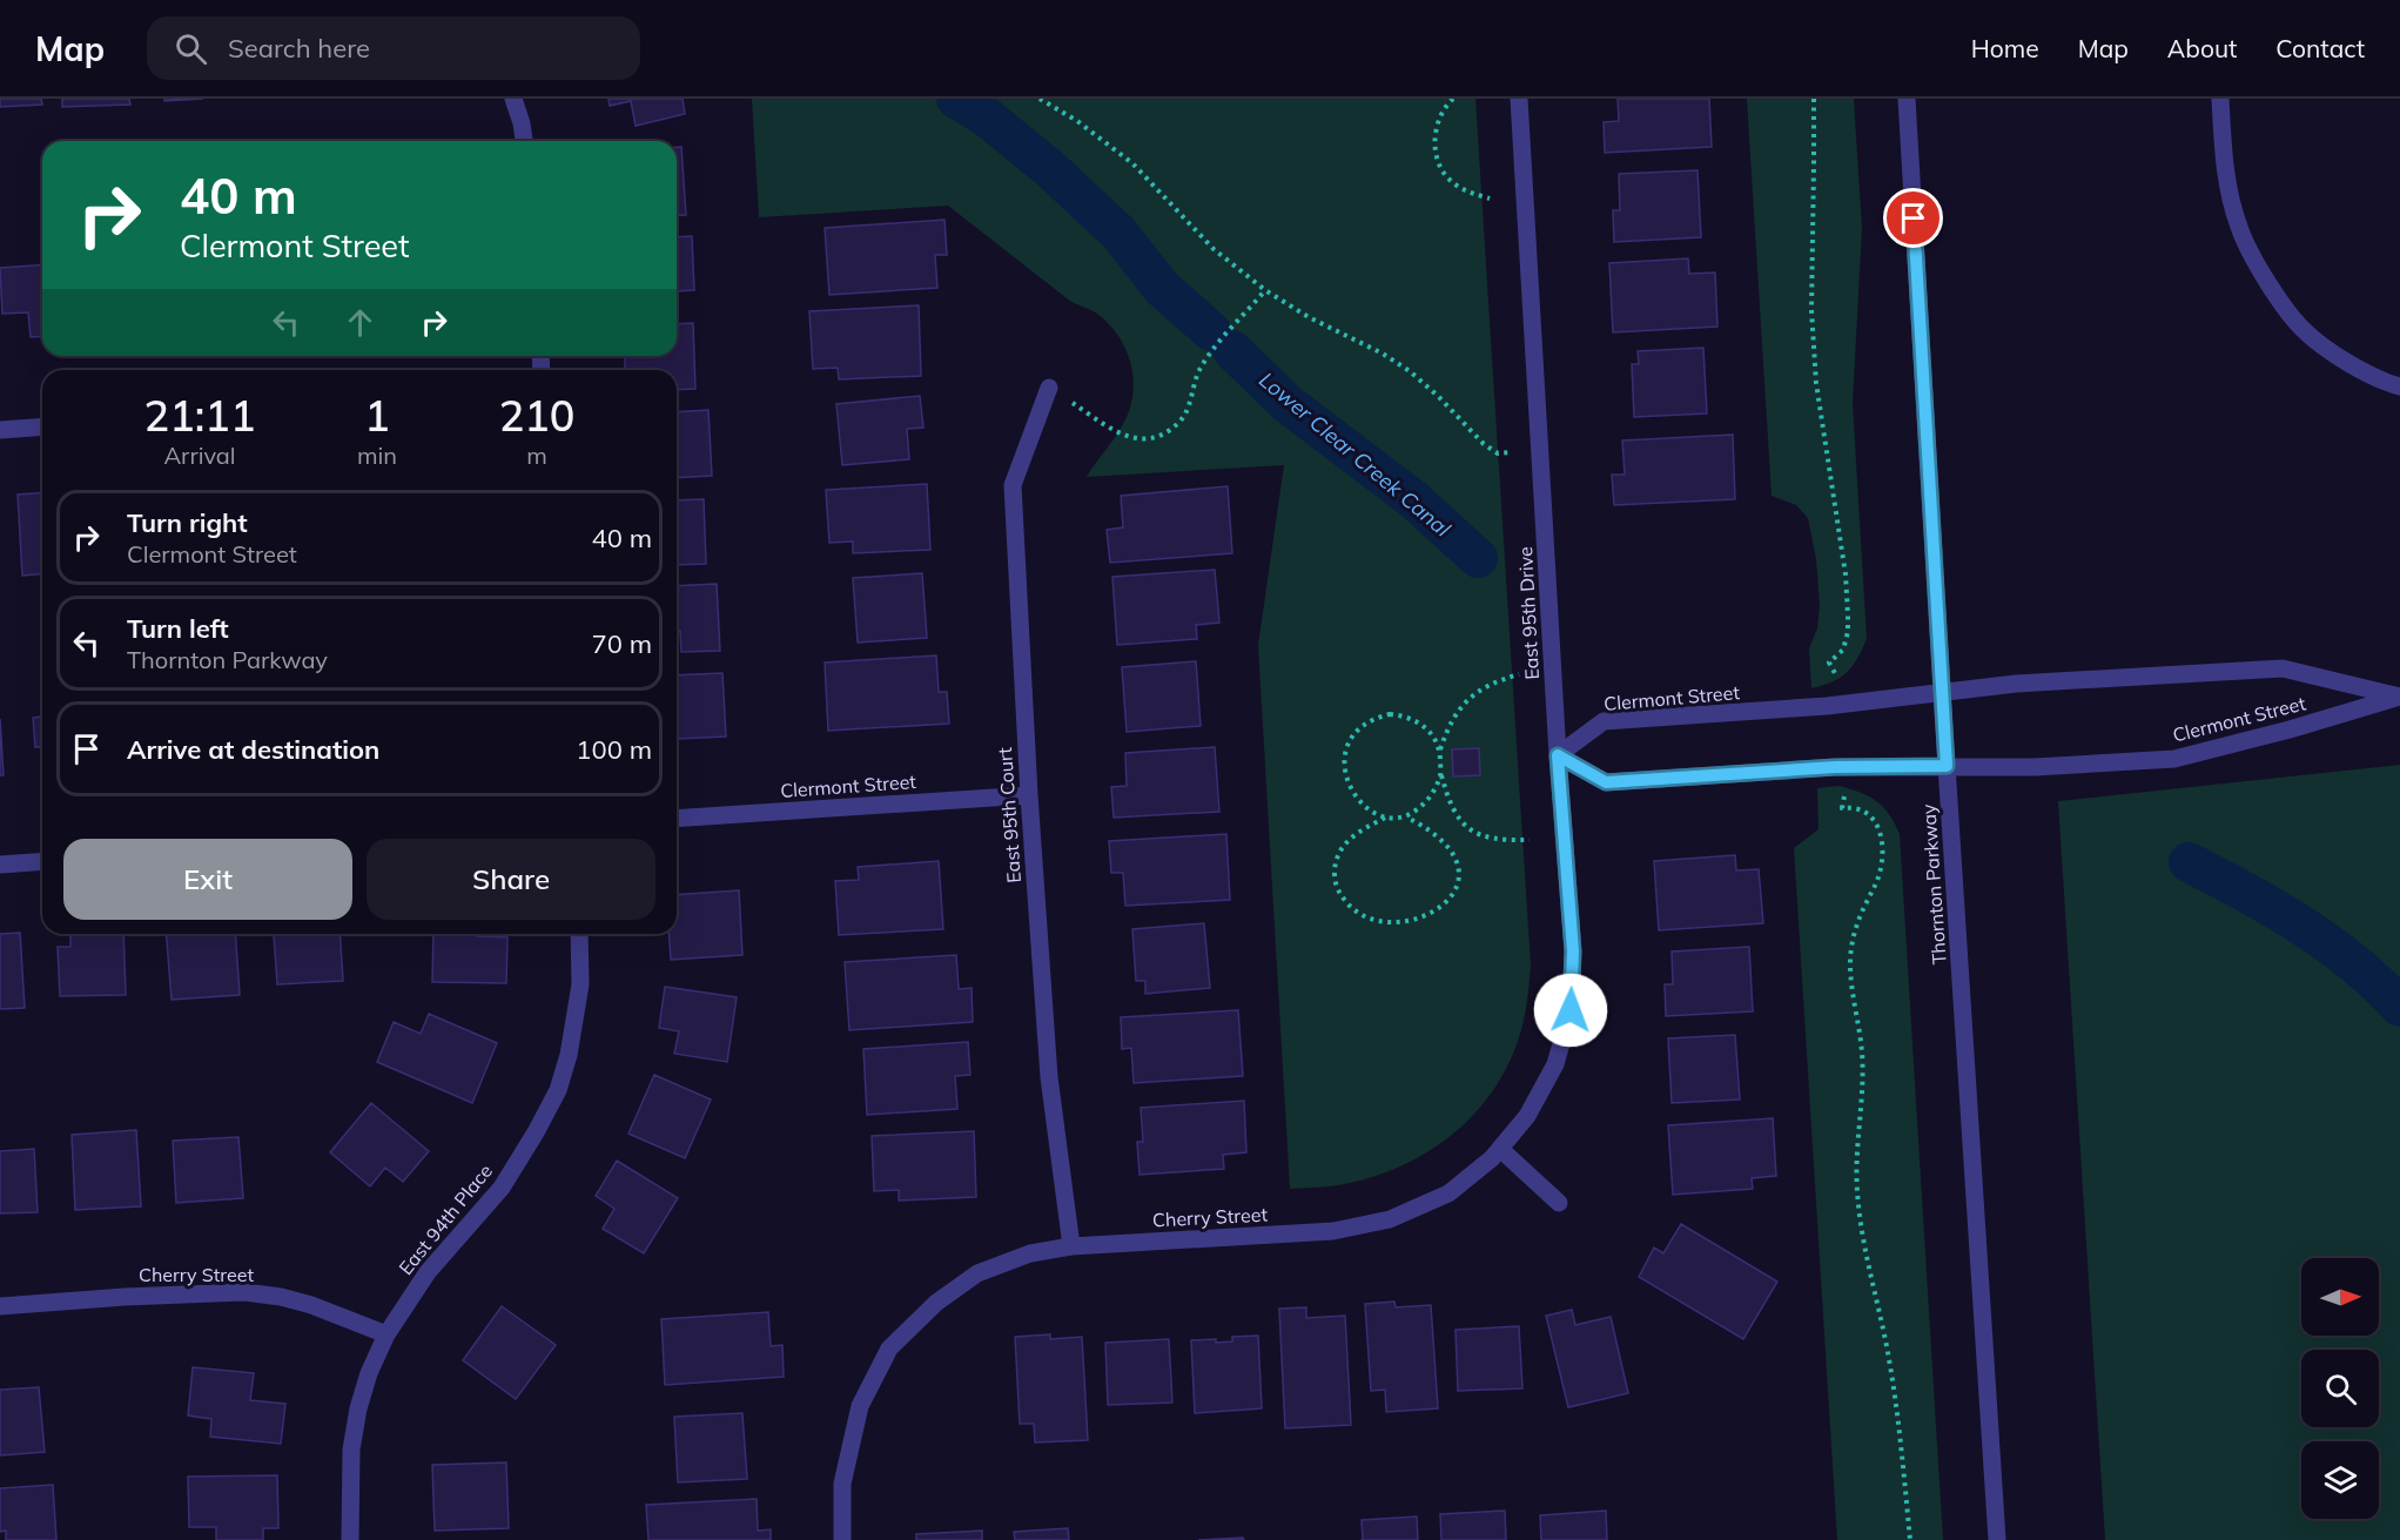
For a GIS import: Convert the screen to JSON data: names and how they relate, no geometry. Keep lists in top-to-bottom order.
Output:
{
  "streets": {
    "street": [
      "East 95th Drive",
      "Clermont Street",
      "East 95th Court",
      "Thornton Parkway",
      "Cherry Street",
      "East 94th Place"
    ]
  },
  "crossings": [
    ["East 95th Drive", "Clermont Street"],
    ["East 95th Drive", "Cherry Street"],
    ["Clermont Street", "East 95th Court"],
    ["Clermont Street", "Thornton Parkway"],
    ["East 95th Court", "Cherry Street"],
    ["Cherry Street", "East 94th Place"]
  ],
  "water": ["Lower Clear Creek Canal"],
  "north": "right",
  "page": {
    "header": "Map",
    "search": "Search here",
    "nav": [
      "Home",
      "Map",
      "About",
      "Contact"
    ],
    "turn": ["40 m", "Clermont Street"],
    "eta": [
      "21:11",
      "Arrival",
      "1",
      "min",
      "210",
      "m"
    ],
    "list": [
      {
        "name": "Turn right",
        "note": "Clermont Street",
        "value": "40 m"
      },
      {
        "name": "Turn left",
        "note": "Thornton Parkway",
        "value": "70 m"
      },
      {
        "name": "Arrive at destination",
        "value": "100 m"
      }
    ],
    "buttons": ["Exit", "Share"]
  }
}
